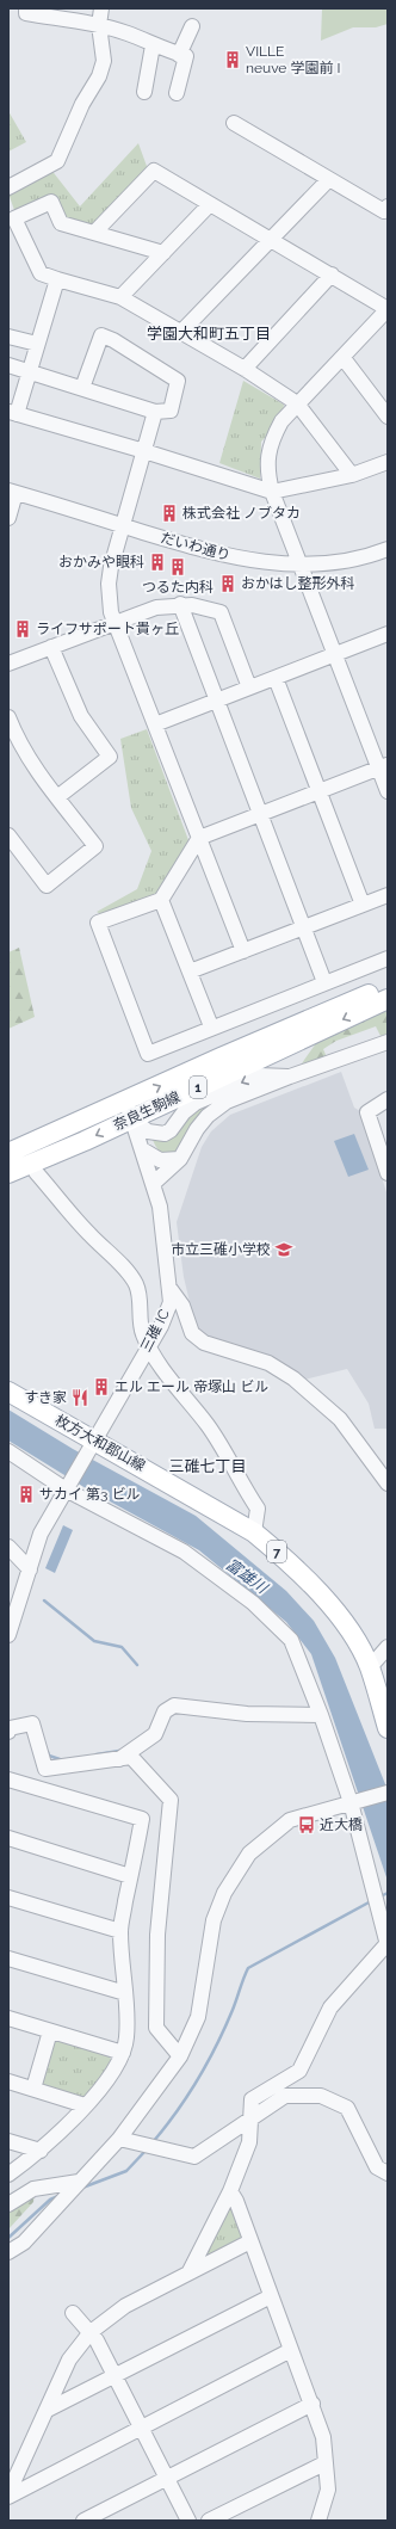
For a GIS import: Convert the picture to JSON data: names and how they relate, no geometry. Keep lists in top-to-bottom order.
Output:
{
  "streets": {
    "main road": [
      "1",
      "奈良生駒線",
      "枚方大和郡山線",
      "7"
    ],
    "street": ["だいわ通り", "三碓 IC"]
  },
  "crossings": [
    ["奈良生駒線", "三碓 IC"],
    ["三碓 IC", "枚方大和郡山線"]
  ],
  "districts": ["学園大和町五丁目", "三碓七丁目"],
  "water": ["富雄川"],
  "places": {
    "building": [
      "VILLE neuve 学園前 I",
      "株式会社 ノブタカ",
      "おかみや眼科",
      "つるた内科",
      "おかはし整形外科",
      "ライフサポート貴ヶ丘",
      "エル エール 帝塚山 ビル",
      "サカイ 第3 ビル"
    ],
    "school or university": ["市立三碓小学校"],
    "restaurant": ["すき家"],
    "bus stop": ["近大橋"]
  }
}
